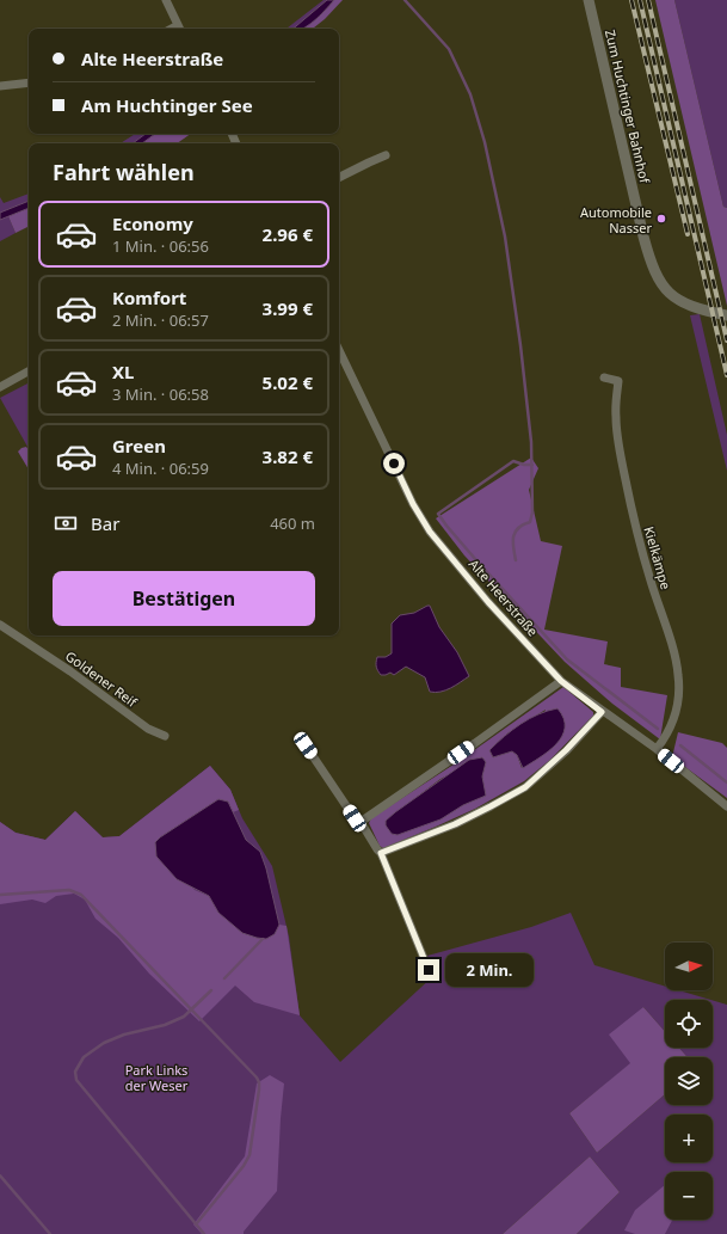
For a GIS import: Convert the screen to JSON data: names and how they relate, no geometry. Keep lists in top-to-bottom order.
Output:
{
  "streets": {
    "street": [
      "Zum Huchtinger Bahnhof",
      "Kielkämpe",
      "Alte Heerstraße",
      "Goldener Reif"
    ]
  },
  "crossings": [
    ["Kielkämpe", "Alte Heerstraße"]
  ],
  "parks": ["Park Links der Weser"],
  "places": ["Automobile Nasser"],
  "north": "right",
  "page": {
    "banner": ["Alte Heerstraße", "Am Huchtinger See"],
    "heading": "Fahrt wählen",
    "list": [
      {
        "name": "Economy",
        "note": "1 Min. · 06:56",
        "value": "2.96 €"
      },
      {
        "name": "Komfort",
        "note": "2 Min. · 06:57",
        "value": "3.99 €"
      },
      {
        "name": "XL",
        "note": "3 Min. · 06:58",
        "value": "5.02 €"
      },
      {
        "name": "Green",
        "note": "4 Min. · 06:59",
        "value": "3.82 €"
      }
    ],
    "pay": ["Bar", "460 m"],
    "buttons": "Bestätigen",
    "map_buttons": ["+", "−"],
    "bubble": "2 Min."
  }
}
